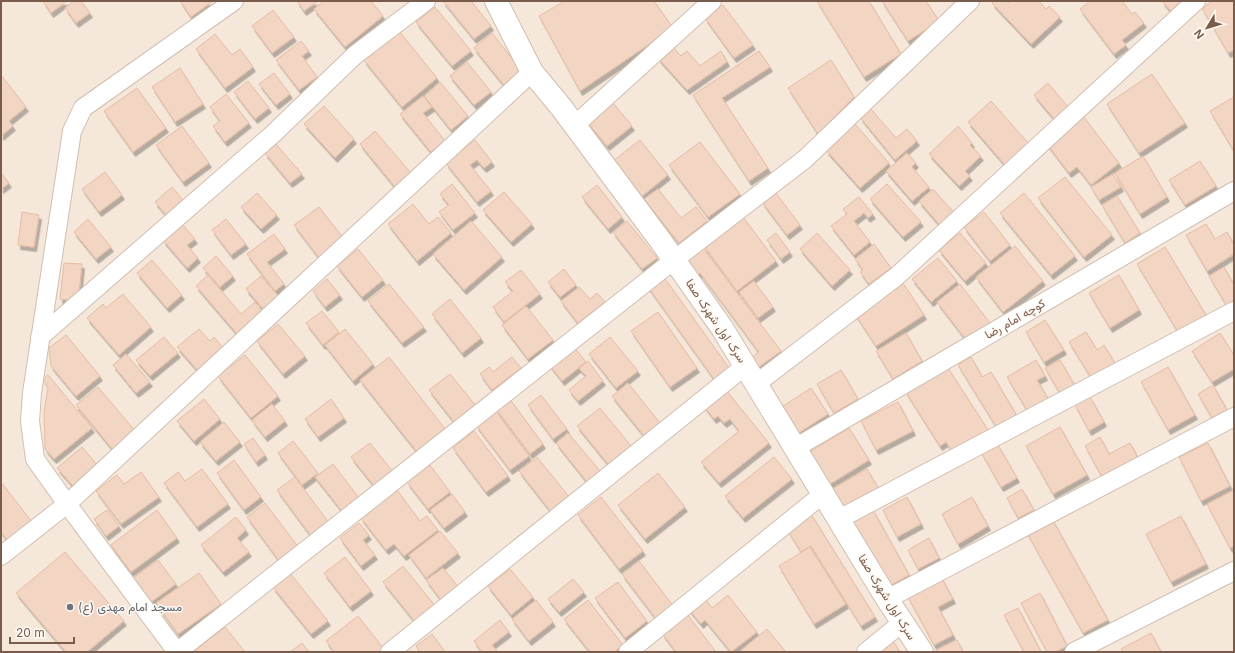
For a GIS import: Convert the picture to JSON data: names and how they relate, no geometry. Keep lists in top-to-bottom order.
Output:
{
  "streets": {
    "street": ["کوچه امام رضا", "سرک اول شهرک صفا"]
  },
  "crossings": [
    ["کوچه امام رضا", "سرک اول شهرک صفا"]
  ],
  "places": ["(مسجد امام مهدی (ع"],
  "scale_bar": "20 m",
  "north": "bottom left"
}
